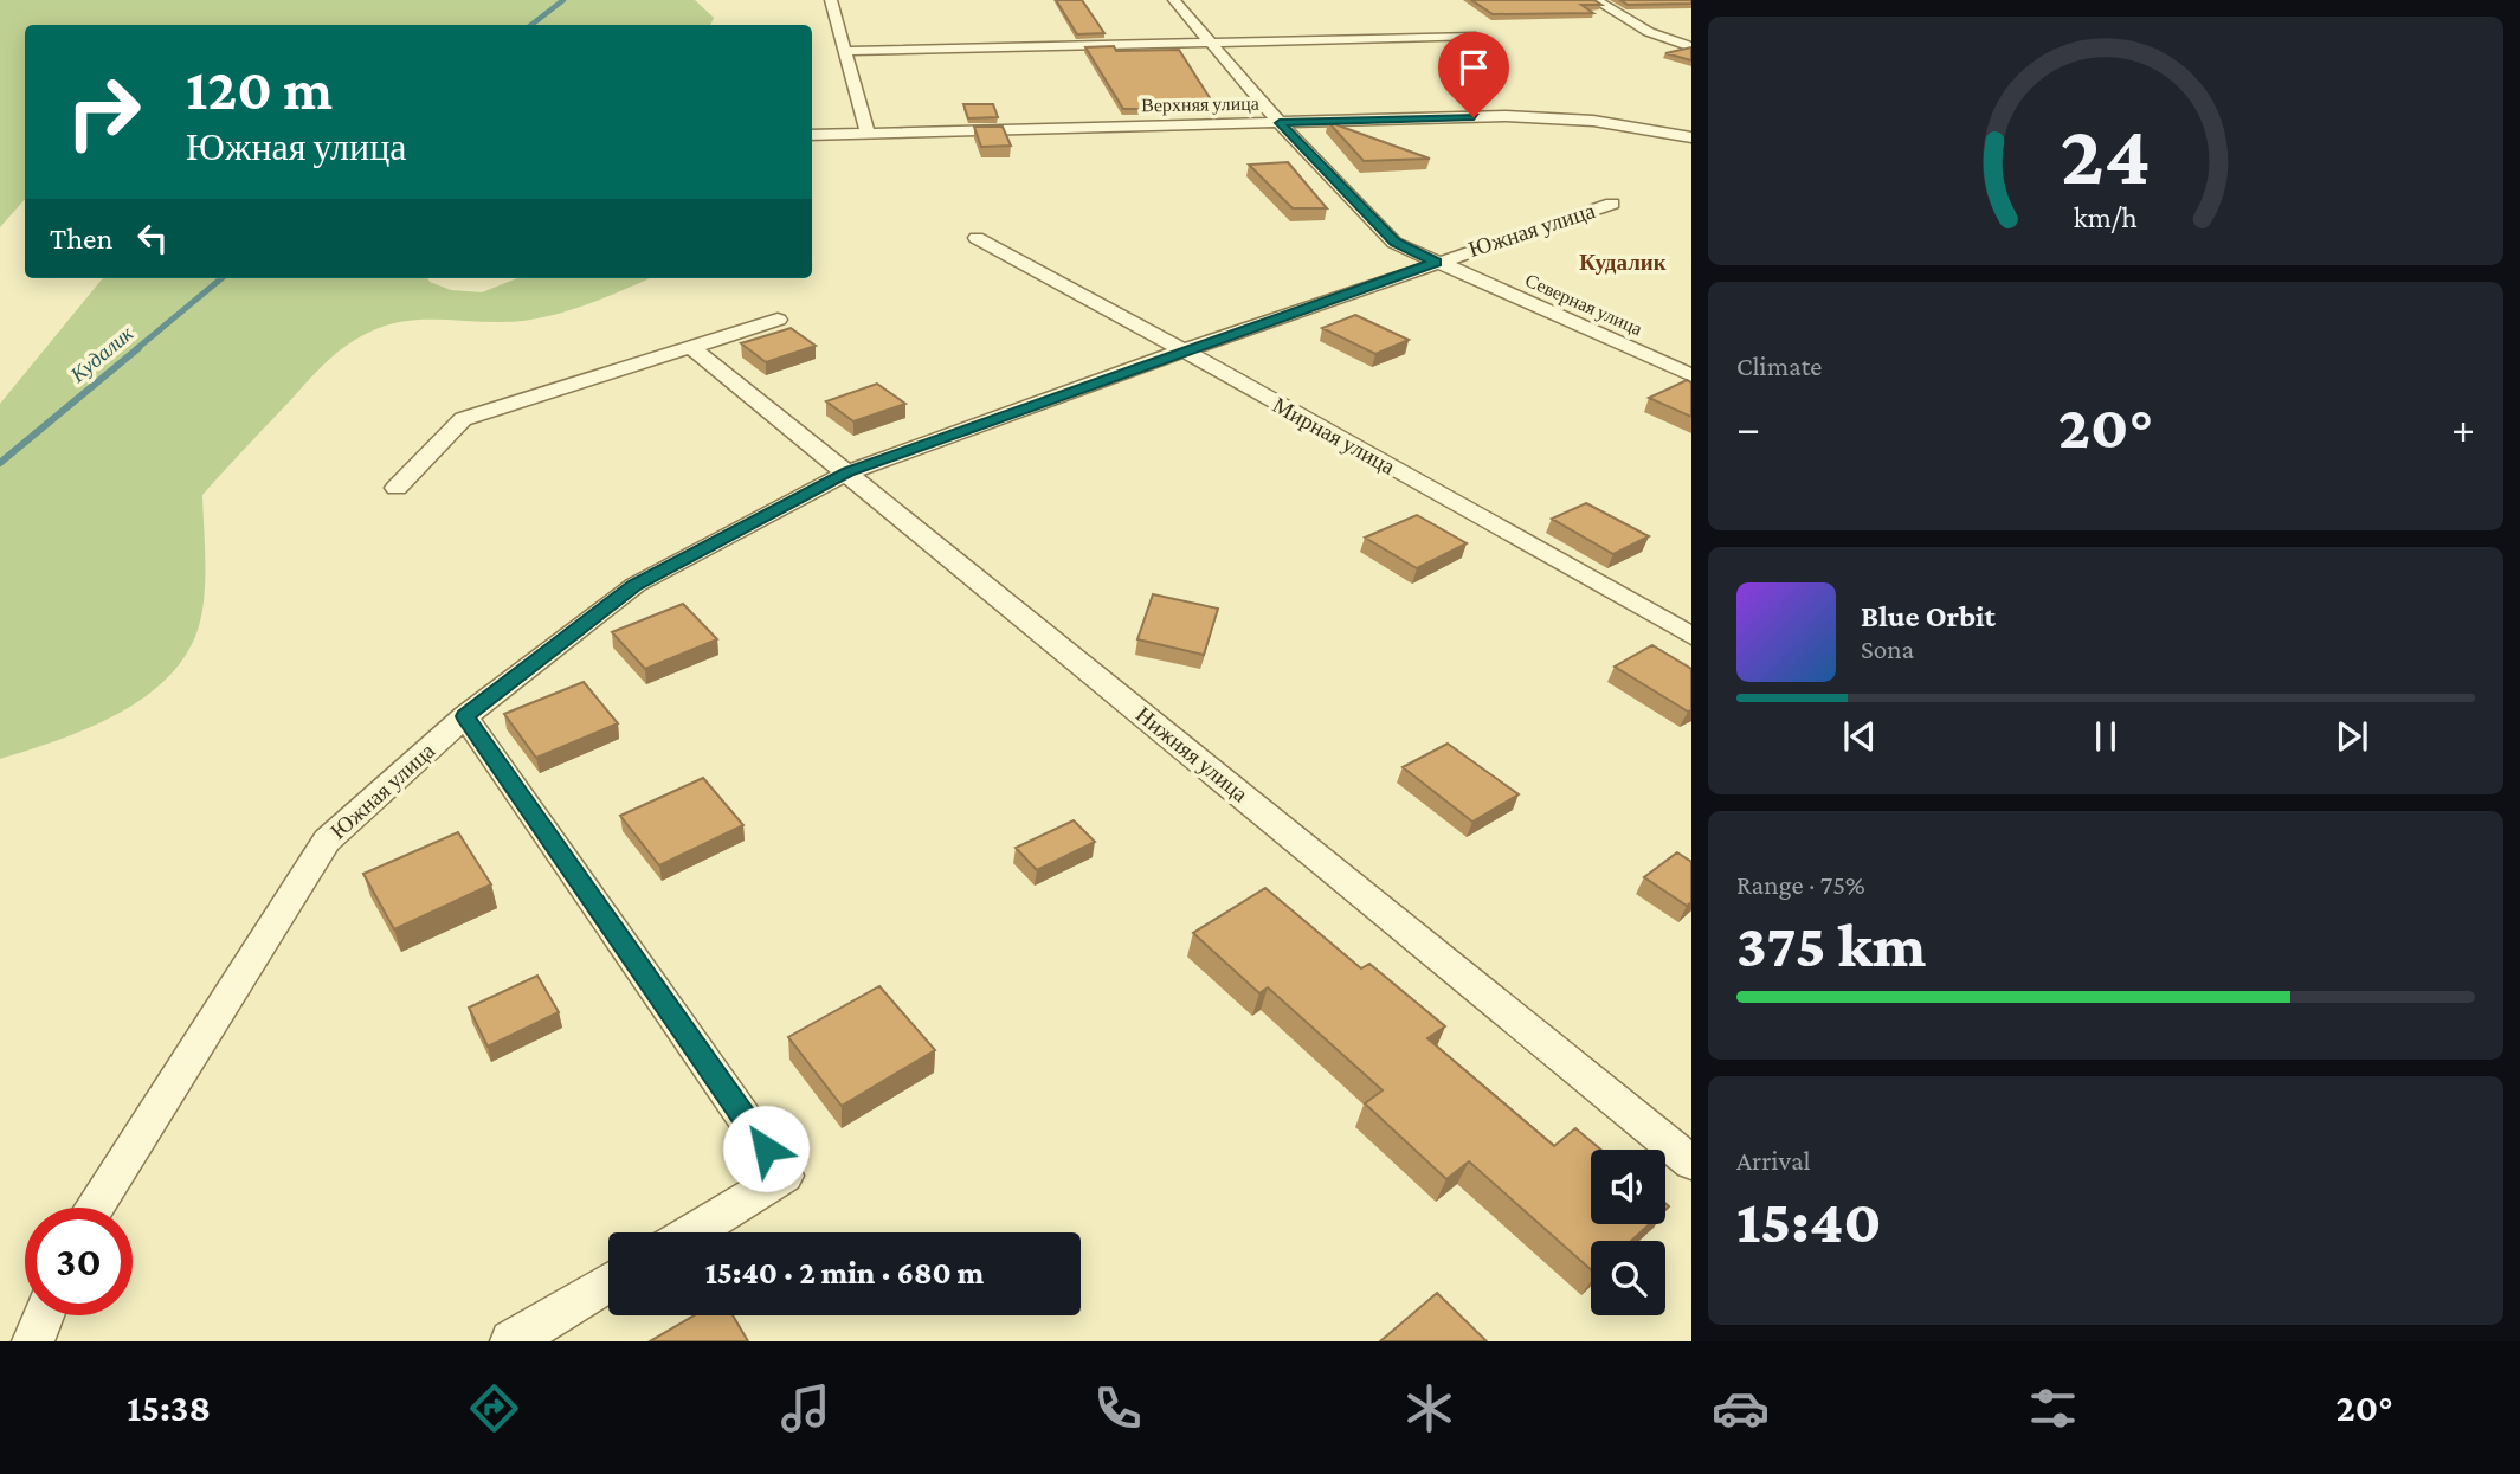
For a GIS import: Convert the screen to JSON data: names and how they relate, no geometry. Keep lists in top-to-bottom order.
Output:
{
  "streets": {
    "street": [
      "Верхняя улица",
      "Южная улица",
      "Северная улица",
      "Мирная улица",
      "Нижняя улица"
    ]
  },
  "crossings": [
    ["Верхняя улица", "Северная улица"],
    ["Южная улица", "Северная улица"],
    ["Южная улица", "Мирная улица"],
    ["Южная улица", "Нижняя улица"]
  ],
  "districts": ["Кудалик"],
  "water": ["Кудалик"],
  "page": {
    "turn": ["120 m", "Южная улица"],
    "then": "Then",
    "tile": [
      "Climate",
      ["Range · 75%", "375 km"],
      ["Arrival", "15:40"]
    ],
    "heat": ["−", "20°", "+"],
    "song": ["Blue Orbit", "Sona"],
    "limit": "30",
    "trip": "15:40 · 2 min · 680 m",
    "tabs": ["15:38", "20°"],
    "gauge": ["24", "km/h"]
  }
}
